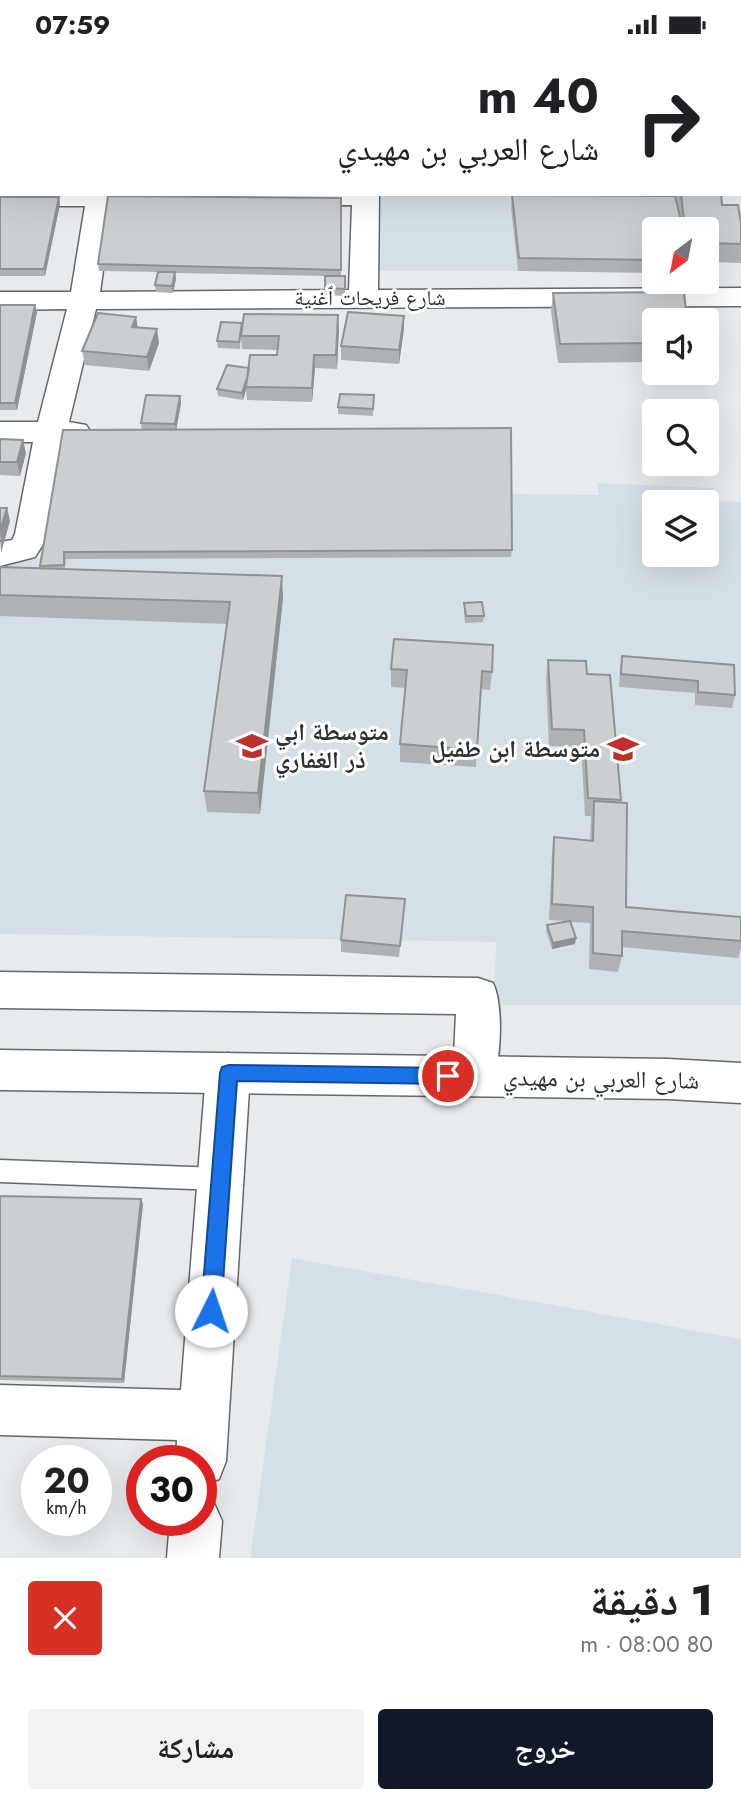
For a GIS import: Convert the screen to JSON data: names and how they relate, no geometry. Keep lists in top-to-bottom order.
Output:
{
  "streets": {
    "street": ["شارع فريحات ٱغنية", "شارع العربي بن مهيدي"]
  },
  "places": {
    "school or university": ["متوسطة ابي ذر الغفاري", "متوسطة ابن طفيل"]
  },
  "north": "bottom left",
  "page": {
    "status": "07:59",
    "turn": ["40 m", "شارع العربي بن مهيدي"],
    "speed": "20 km/h",
    "limit": "30",
    "heading": ["1 دقيقة", "80 m · 08:00"],
    "buttons": ["خروج", "مشاركة"]
  }
}
